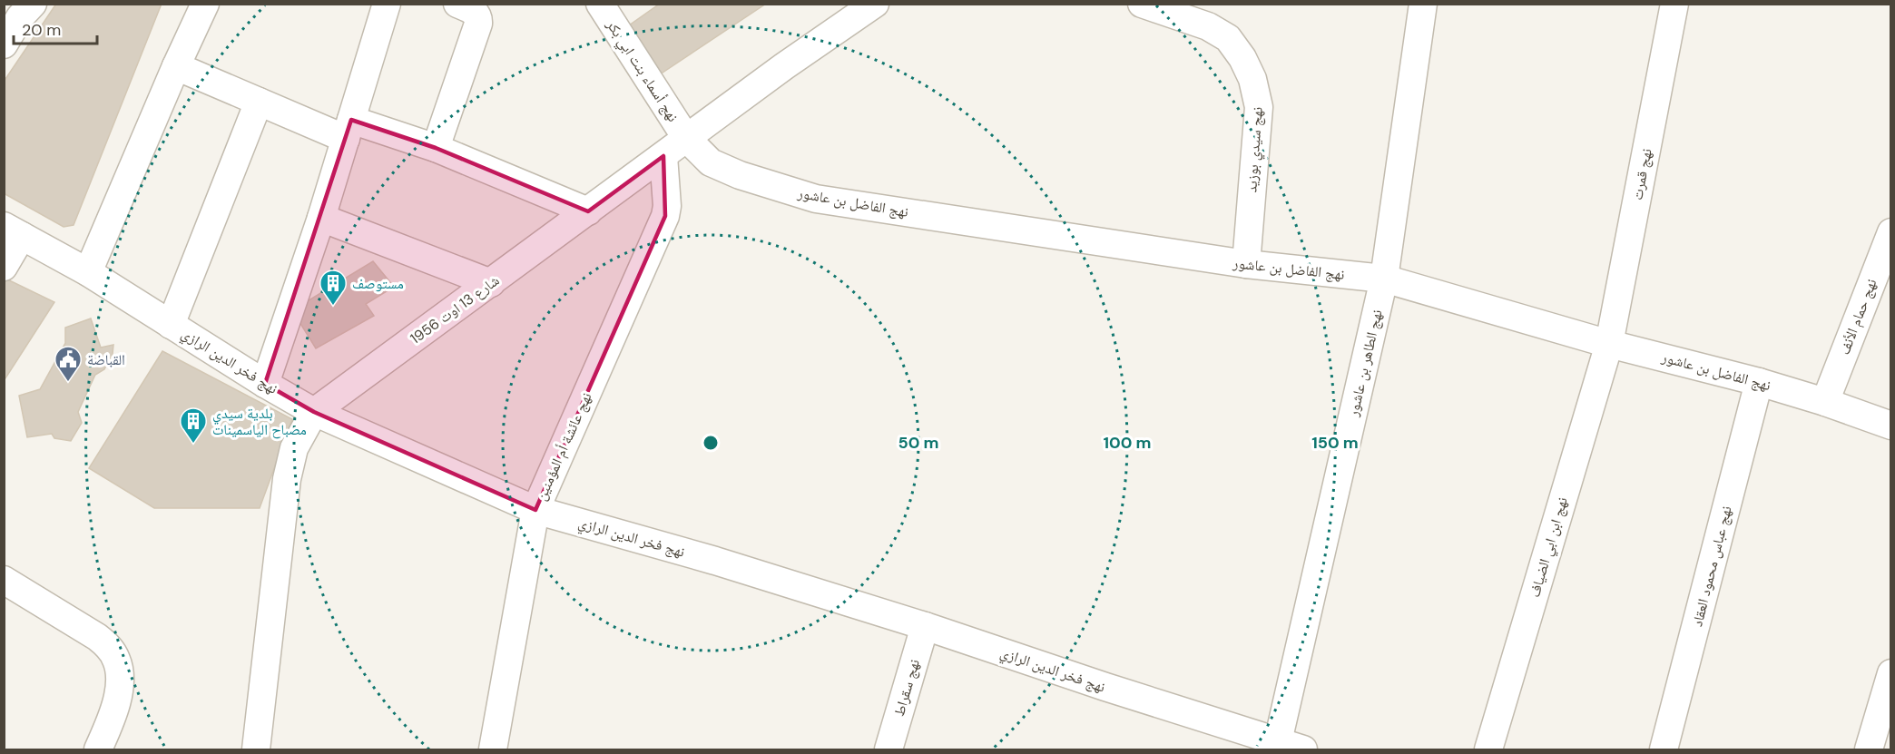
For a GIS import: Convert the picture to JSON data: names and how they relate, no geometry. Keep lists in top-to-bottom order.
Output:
{
  "streets": {
    "street": [
      "نهج أسماء بنت ابي بكر",
      "نهج سيدي بوزيد",
      "نهج قمرت",
      "نهج الفاضل بن عاشور",
      "شارع 13 اوت 1956",
      "نهج حمام الأنف",
      "نهج فخر الدين الرازي",
      "نهج الطاهر بن عاشور",
      "نهج عائشة أم المؤمنين",
      "نهج ابن ابي الضياف",
      "نهج عباس محمود العقاد",
      "نهج سقراط"
    ]
  },
  "crossings": [
    ["نهج أسماء بنت ابي بكر", "نهج الفاضل بن عاشور"],
    ["نهج أسماء بنت ابي بكر", "شارع 13 اوت 1956"],
    ["نهج سيدي بوزيد", "نهج الفاضل بن عاشور"],
    ["نهج قمرت", "نهج الفاضل بن عاشور"],
    ["نهج قمرت", "نهج ابن ابي الضياف"],
    ["نهج الفاضل بن عاشور", "شارع 13 اوت 1956"],
    ["نهج الفاضل بن عاشور", "نهج حمام الأنف"],
    ["نهج الفاضل بن عاشور", "نهج الطاهر بن عاشور"],
    ["نهج الفاضل بن عاشور", "نهج ابن ابي الضياف"],
    ["نهج الفاضل بن عاشور", "نهج عباس محمود العقاد"],
    ["شارع 13 اوت 1956", "نهج فخر الدين الرازي"],
    ["شارع 13 اوت 1956", "نهج عائشة أم المؤمنين"],
    ["نهج فخر الدين الرازي", "نهج الطاهر بن عاشور"],
    ["نهج فخر الدين الرازي", "نهج عائشة أم المؤمنين"],
    ["نهج فخر الدين الرازي", "نهج سقراط"]
  ],
  "places": {
    "building": ["مستوصف", "بلدية سيدي مصباح الياسمينات"],
    "public building": ["القباضة"]
  },
  "scale_bar": "20 m",
  "rings": ["50 m", "100 m", "150 m"]
}
